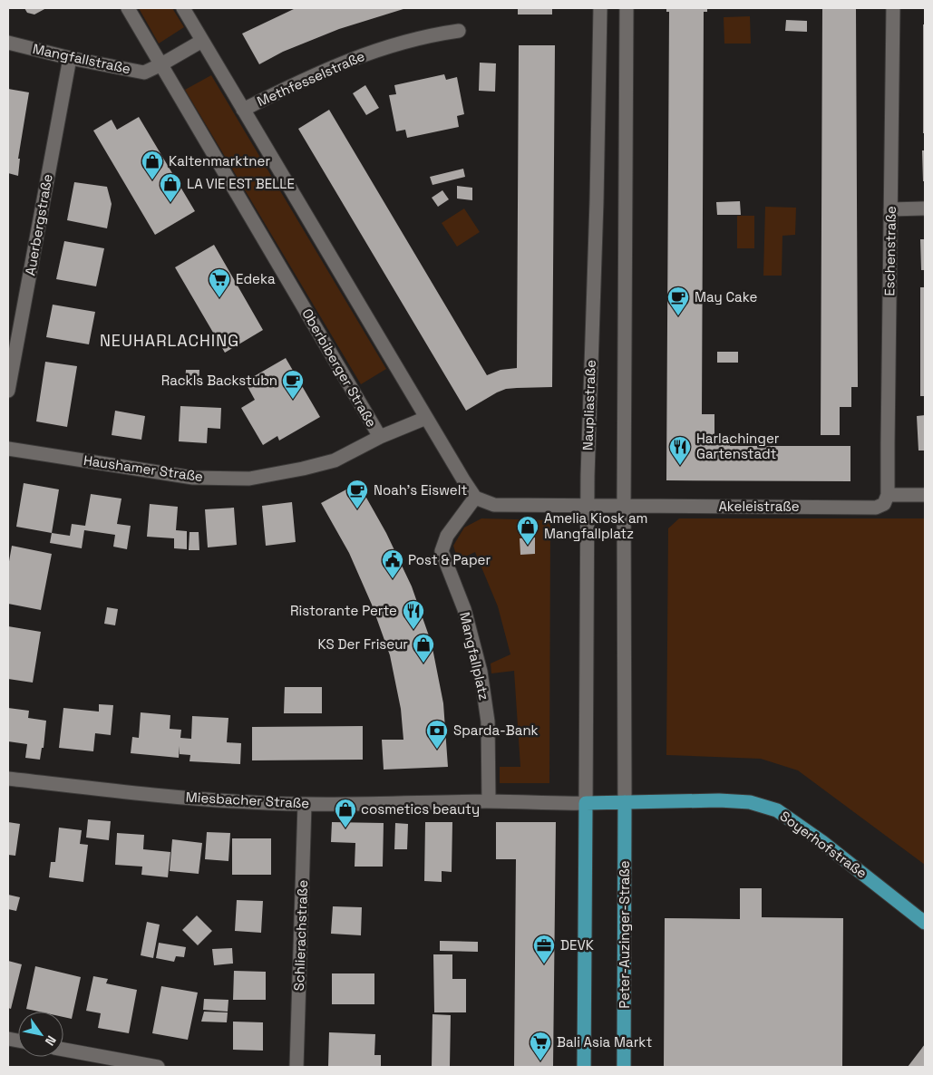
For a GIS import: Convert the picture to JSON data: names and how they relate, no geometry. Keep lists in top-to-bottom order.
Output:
{
  "streets": {
    "main road": ["Soyerhofstraße", "Peter-Auzinger-Straße"],
    "street": [
      "Mangfallstraße",
      "Methfesselstraße",
      "Auerbergstraße",
      "Eschenstraße",
      "Oberbiberger Straße",
      "Naupliastraße",
      "Haushamer Straße",
      "Akeleistraße",
      "Mangfallplatz",
      "Miesbacher Straße",
      "Schlierachstraße"
    ]
  },
  "crossings": [
    ["Mangfallstraße", "Auerbergstraße"],
    ["Mangfallstraße", "Oberbiberger Straße"],
    ["Eschenstraße", "Akeleistraße"],
    ["Oberbiberger Straße", "Haushamer Straße"],
    ["Mangfallplatz", "Miesbacher Straße"],
    ["Miesbacher Straße", "Schlierachstraße"],
    ["Soyerhofstraße", "Peter-Auzinger-Straße"]
  ],
  "districts": ["NEUHARLACHING"],
  "places": {
    "shop": [
      "Kaltenmarktner",
      "LA VIE EST BELLE",
      "Amelia Kiosk am Mangfallplatz",
      "KS Der Friseur",
      "cosmetics beauty"
    ],
    "supermarket": ["Edeka", "Bali Asia Markt"],
    "cafe": ["May Cake", "Rackls Backstubn", "Noah's Eiswelt"],
    "restaurant": ["Harlachinger Gartenstadt", "Ristorante Perte"],
    "public building": ["Post & Paper"],
    "bank": ["Sparda-Bank"],
    "office": ["DEVK"]
  },
  "north": "bottom right"
}
